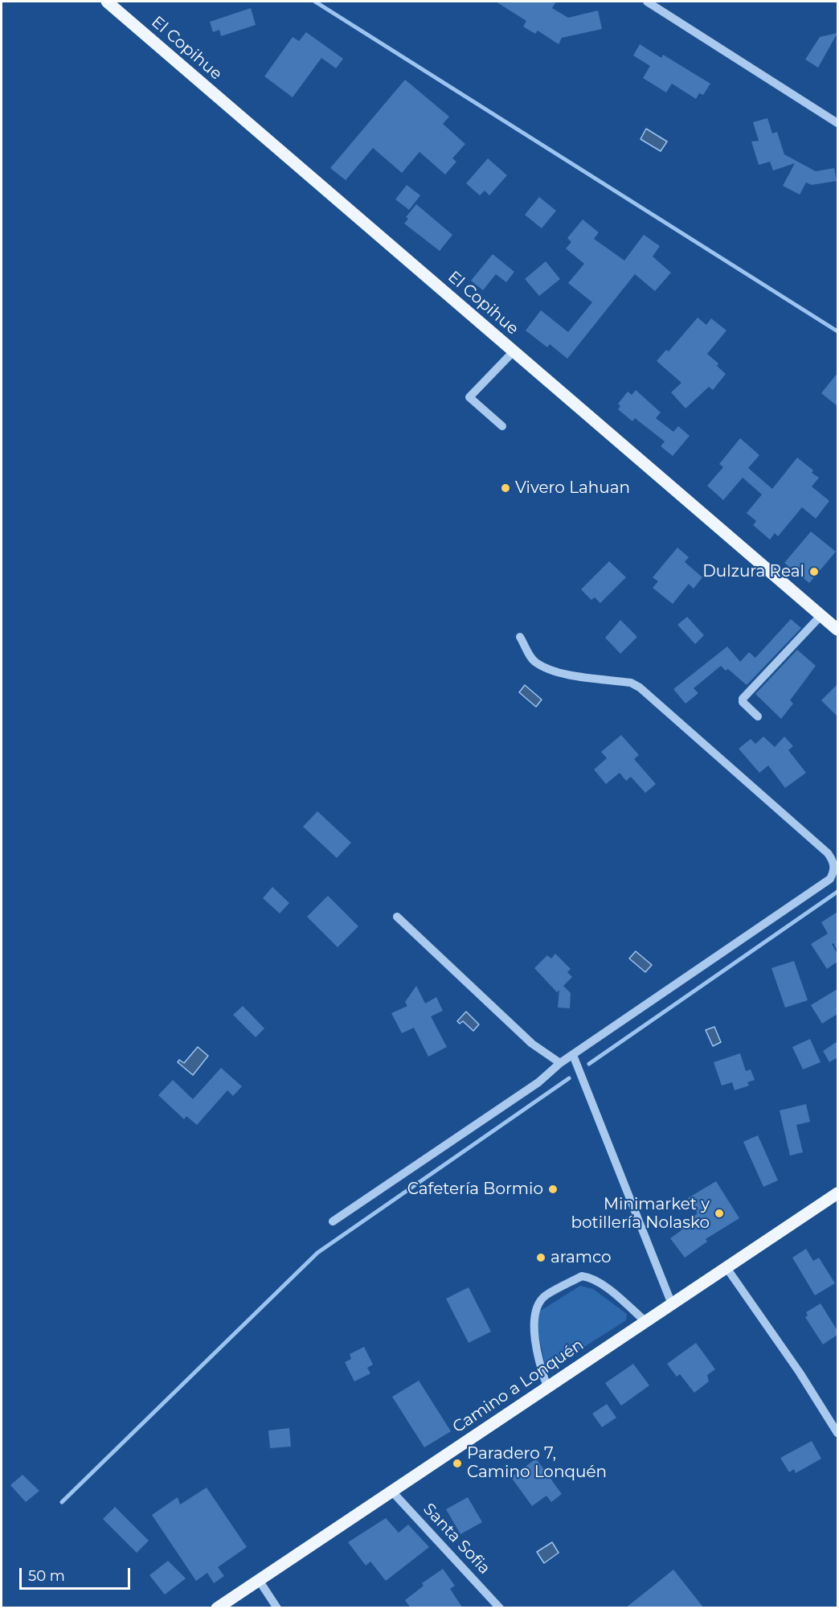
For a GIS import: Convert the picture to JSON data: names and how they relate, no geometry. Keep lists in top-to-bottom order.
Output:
{
  "streets": {
    "main road": ["El Copihue", "Camino a Lonquén"],
    "street": ["Santa Sofia"]
  },
  "crossings": [
    ["Camino a Lonquén", "Santa Sofia"]
  ],
  "places": [
    "Vivero Lahuan",
    "Dulzura Real",
    "Cafetería Bormio",
    "Minimarket y botillería Nolasko",
    "aramco",
    "Paradero 7, Camino Lonquén"
  ],
  "scale_bar": "50 m"
}
